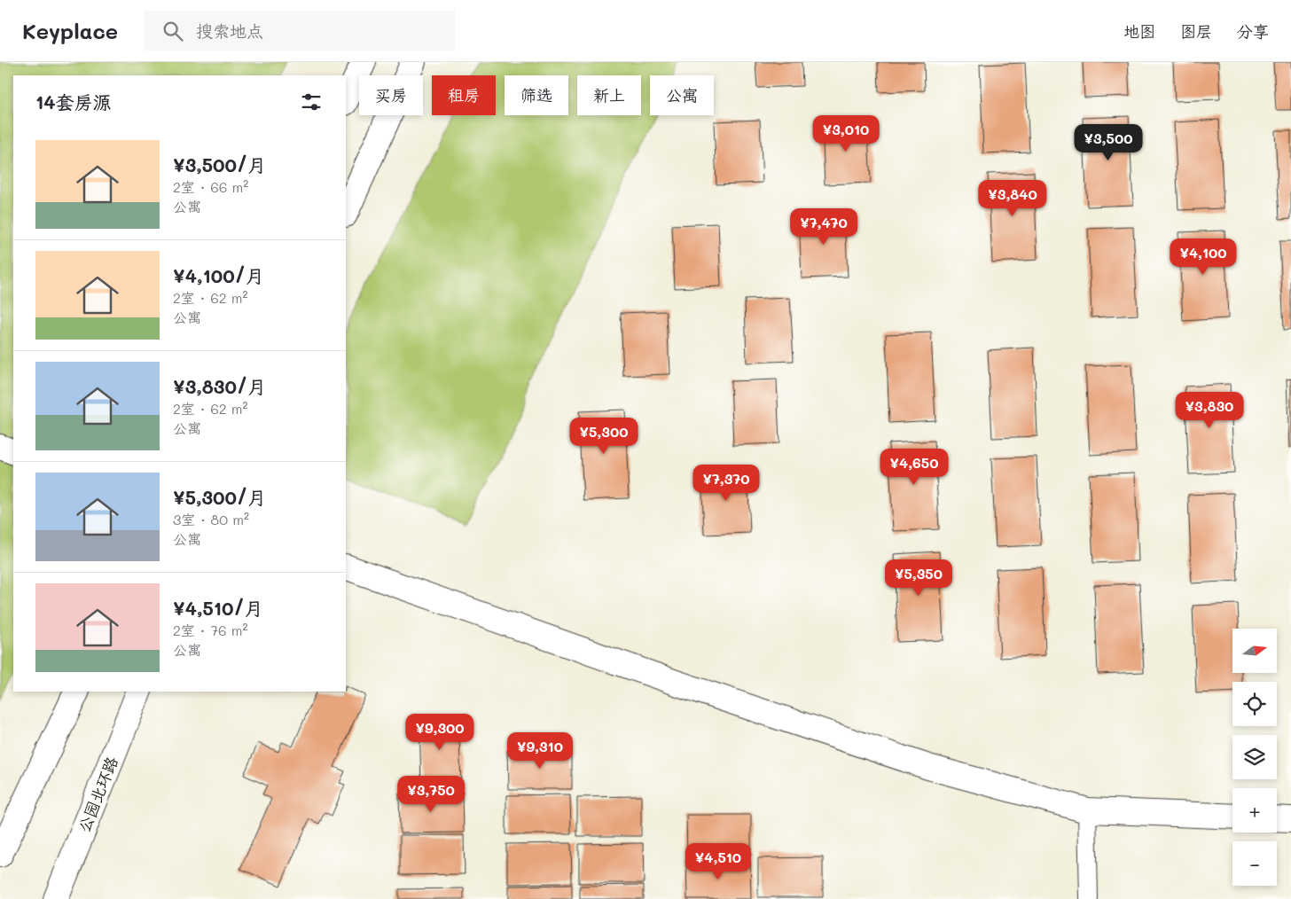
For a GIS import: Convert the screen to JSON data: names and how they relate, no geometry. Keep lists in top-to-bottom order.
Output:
{
  "streets": {
    "street": ["公园北环路"]
  },
  "north": "right",
  "page": {
    "header": "Keyplace",
    "search": "搜索地点",
    "nav": ["地图", "图层", "分享"],
    "chip": [
      "买房",
      "租房",
      "筛选",
      "新上",
      "公寓"
    ],
    "heading": "14套房源",
    "price": [
      "¥3,010",
      "¥3,500",
      "¥3,840",
      "¥7,470",
      "¥4,100",
      "¥3,830",
      "¥5,300",
      "¥4,650",
      "¥7,370",
      "¥5,350",
      "¥9,300",
      "¥9,310",
      "¥3,750",
      "¥4,510"
    ],
    "list": [
      {
        "name": "¥3,500/月",
        "note": "2室 · 66 m² · 公寓"
      },
      {
        "name": "¥4,100/月",
        "note": "2室 · 62 m² · 公寓"
      },
      {
        "name": "¥3,830/月",
        "note": "2室 · 62 m² · 公寓"
      },
      {
        "name": "¥5,300/月",
        "note": "3室 · 80 m² · 公寓"
      },
      {
        "name": "¥4,510/月",
        "note": "2室 · 76 m² · 公寓"
      }
    ],
    "map_buttons": ["+", "−"]
  }
}
